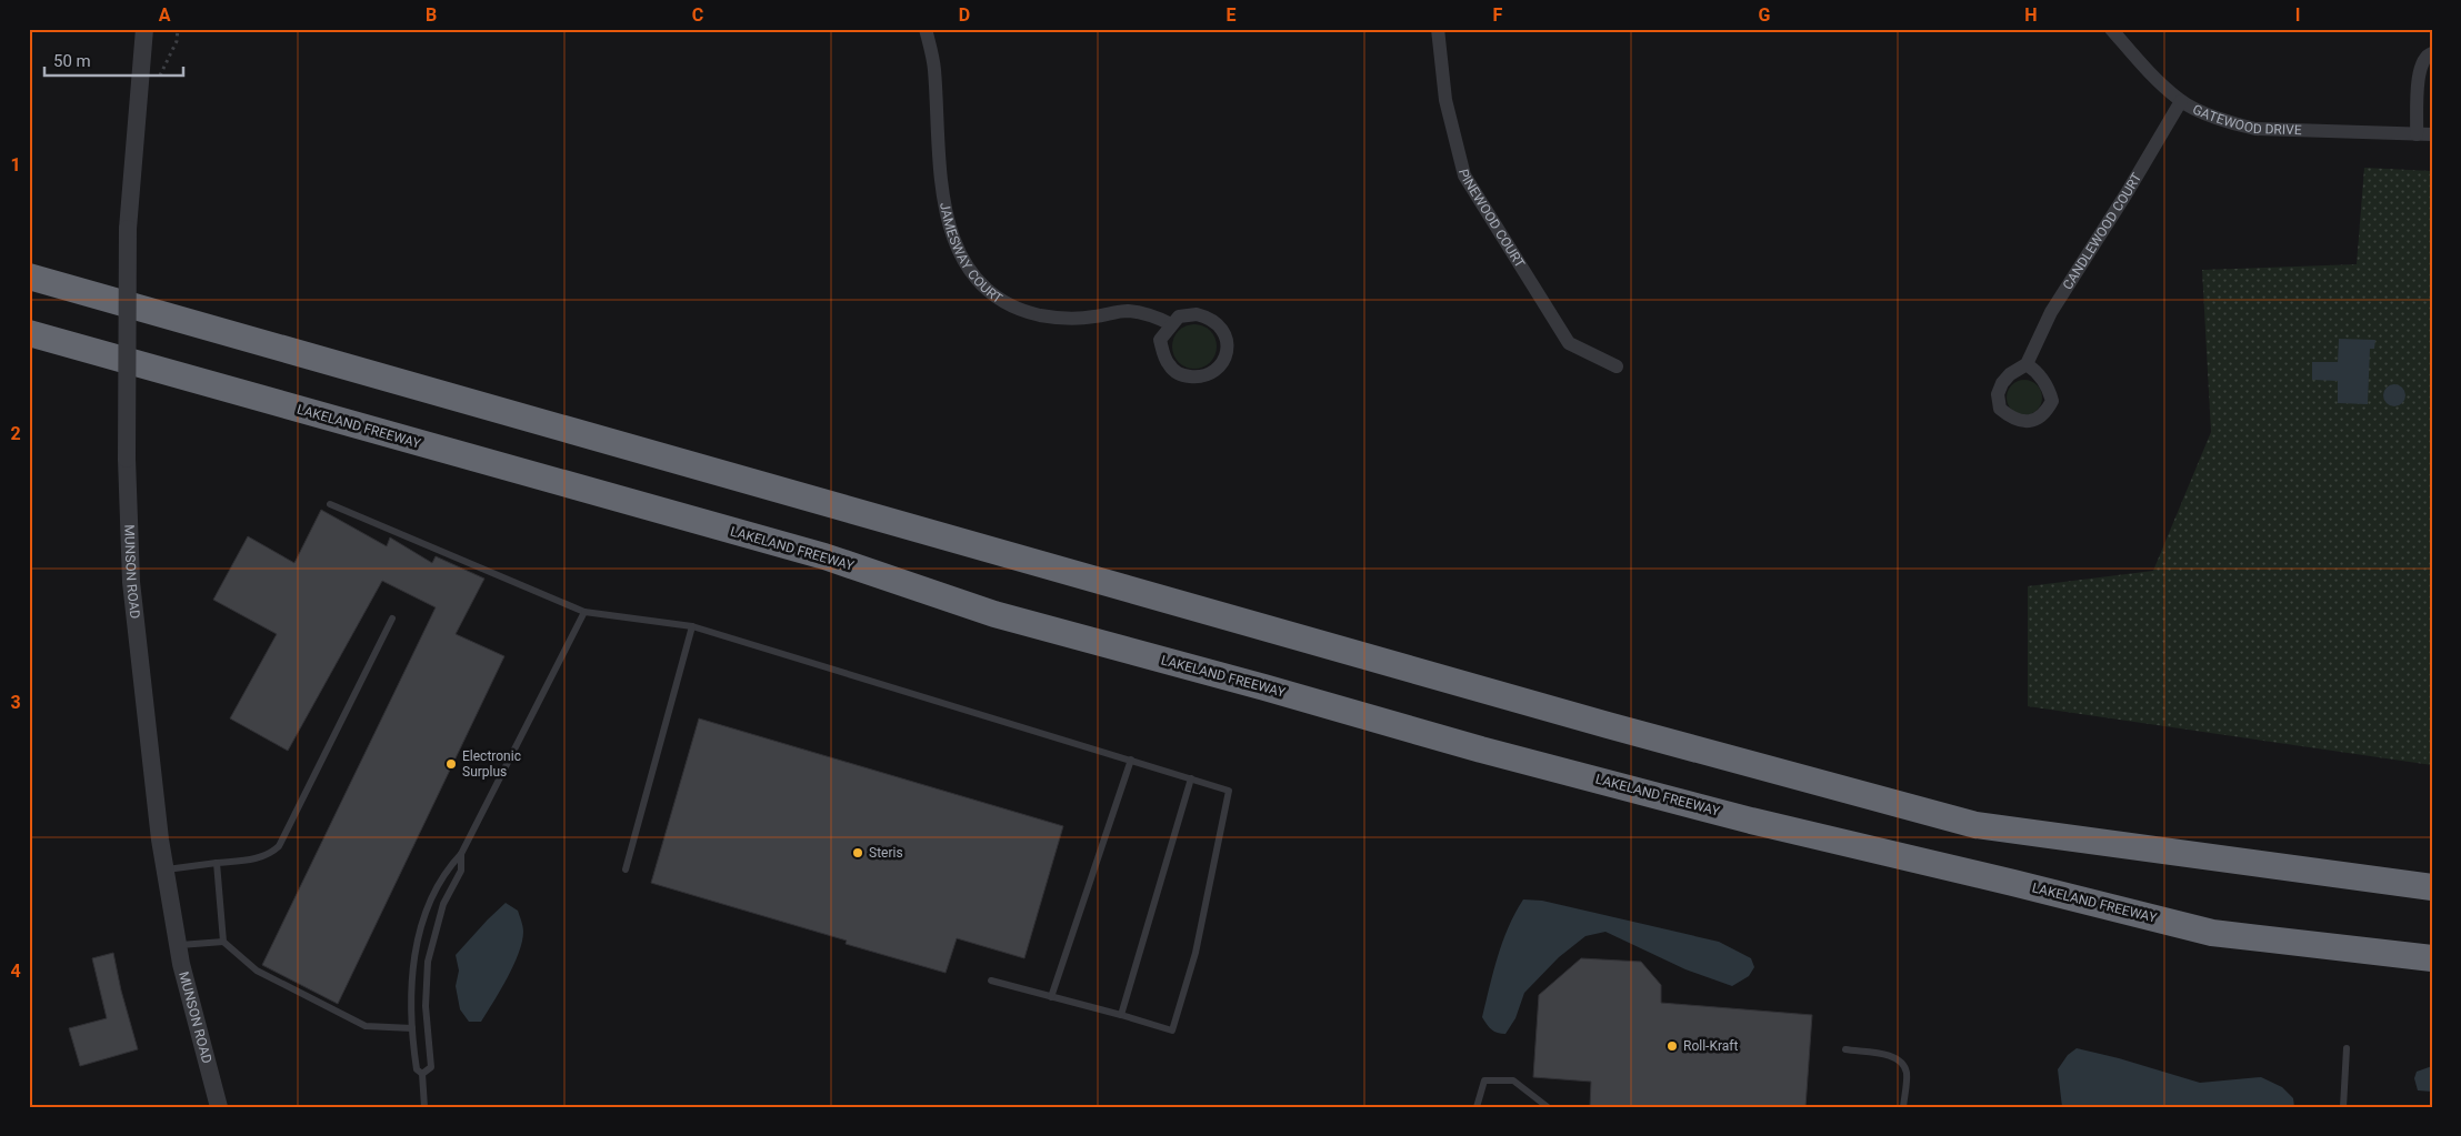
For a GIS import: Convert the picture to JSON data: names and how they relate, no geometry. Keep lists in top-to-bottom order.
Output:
{
  "streets": {
    "highway": ["LAKELAND FREEWAY"],
    "street": [
      "GATEWOOD DRIVE",
      "PINEWOOD COURT",
      "CANDLEWOOD COURT",
      "JAMESWAY COURT",
      "MUNSON ROAD"
    ]
  },
  "crossings": [
    ["GATEWOOD DRIVE", "CANDLEWOOD COURT"]
  ],
  "places": ["Electronic Surplus", "Steris", "Roll-Kraft"],
  "scale_bar": "50 m",
  "grid": {
    "columns": [
      "A",
      "B",
      "C",
      "D",
      "E",
      "F",
      "G",
      "H",
      "I"
    ],
    "rows": [
      "1",
      "2",
      "3",
      "4"
    ]
  }
}
